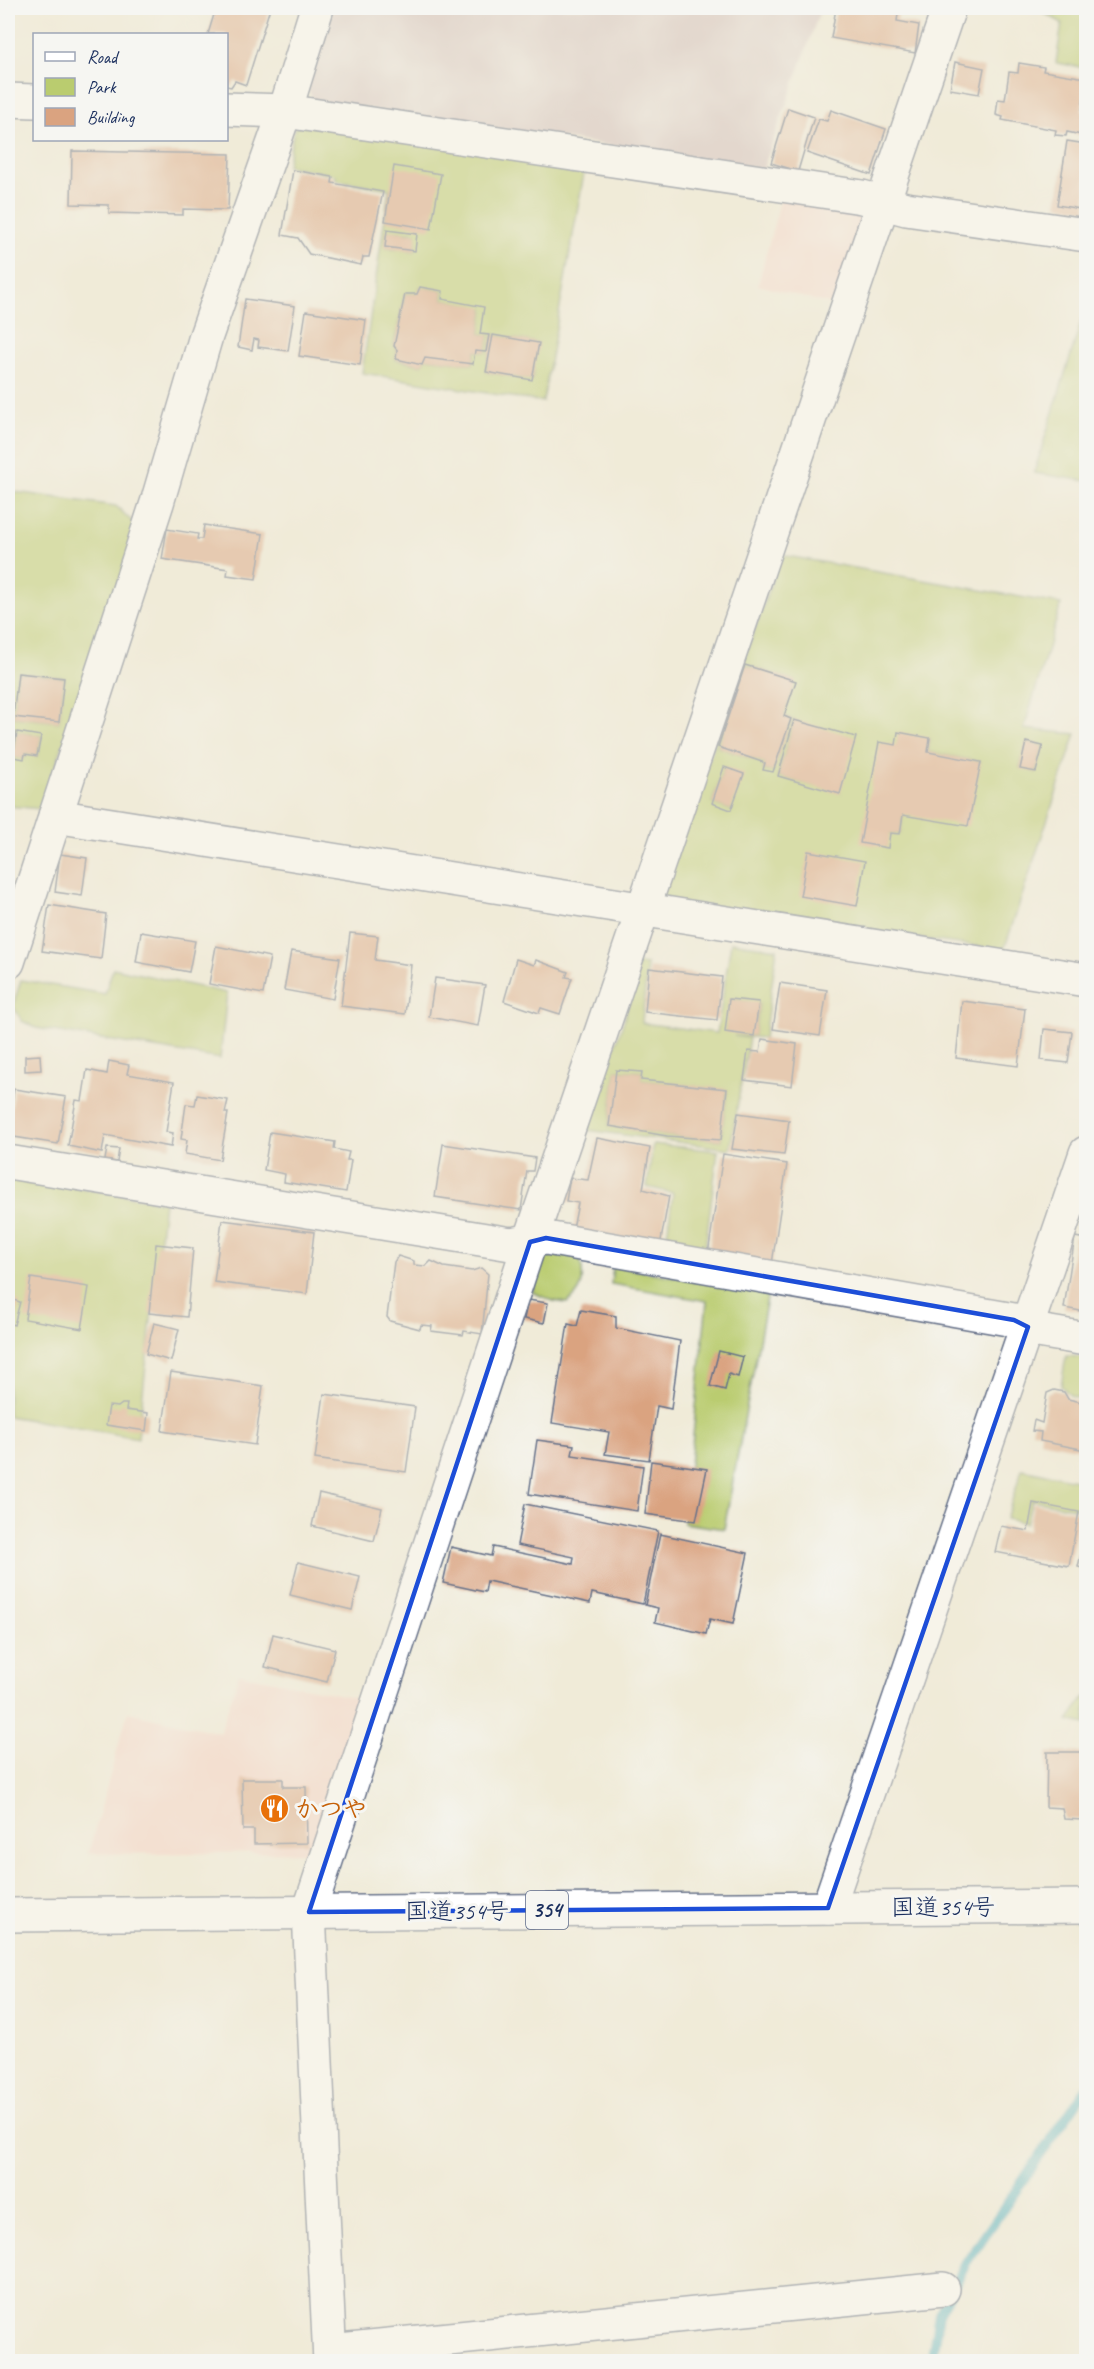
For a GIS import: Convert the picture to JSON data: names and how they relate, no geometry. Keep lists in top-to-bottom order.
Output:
{
  "streets": {
    "main road": ["国道354号", "354"]
  },
  "places": {
    "restaurant": ["かつや"]
  },
  "legend": ["Road", "Park", "Building"]
}
